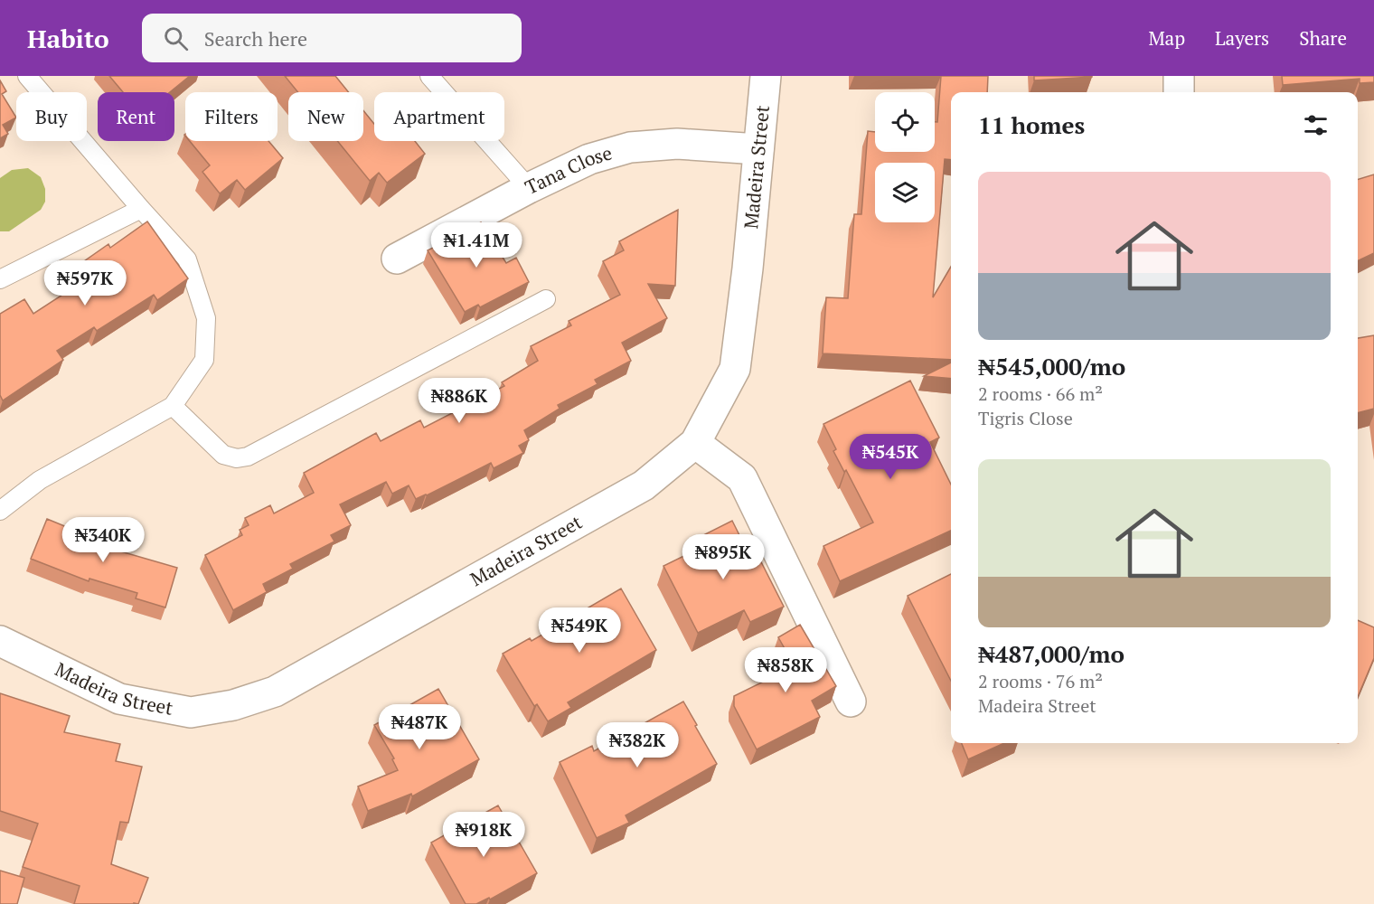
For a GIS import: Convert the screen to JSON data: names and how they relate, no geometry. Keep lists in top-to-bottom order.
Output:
{
  "streets": {
    "street": ["Madeira Street", "Tana Close"]
  },
  "crossings": [
    ["Madeira Street", "Tana Close"]
  ],
  "page": {
    "header": "Habito",
    "search": "Search here",
    "nav": ["Map", "Layers", "Share"],
    "chip": [
      "Buy",
      "Rent",
      "Filters",
      "New",
      "Apartment"
    ],
    "heading": "11 homes",
    "list": [
      {
        "name": "₦545,000/mo",
        "note": "2 rooms · 66 m² · Tigris Close"
      },
      {
        "name": "₦487,000/mo",
        "note": "2 rooms · 76 m² · Madeira Street"
      }
    ],
    "price": [
      "₦1.41M",
      "₦597K",
      "₦886K",
      "₦545K",
      "₦340K",
      "₦895K",
      "₦549K",
      "₦858K",
      "₦487K",
      "₦382K",
      "₦918K"
    ]
  }
}
